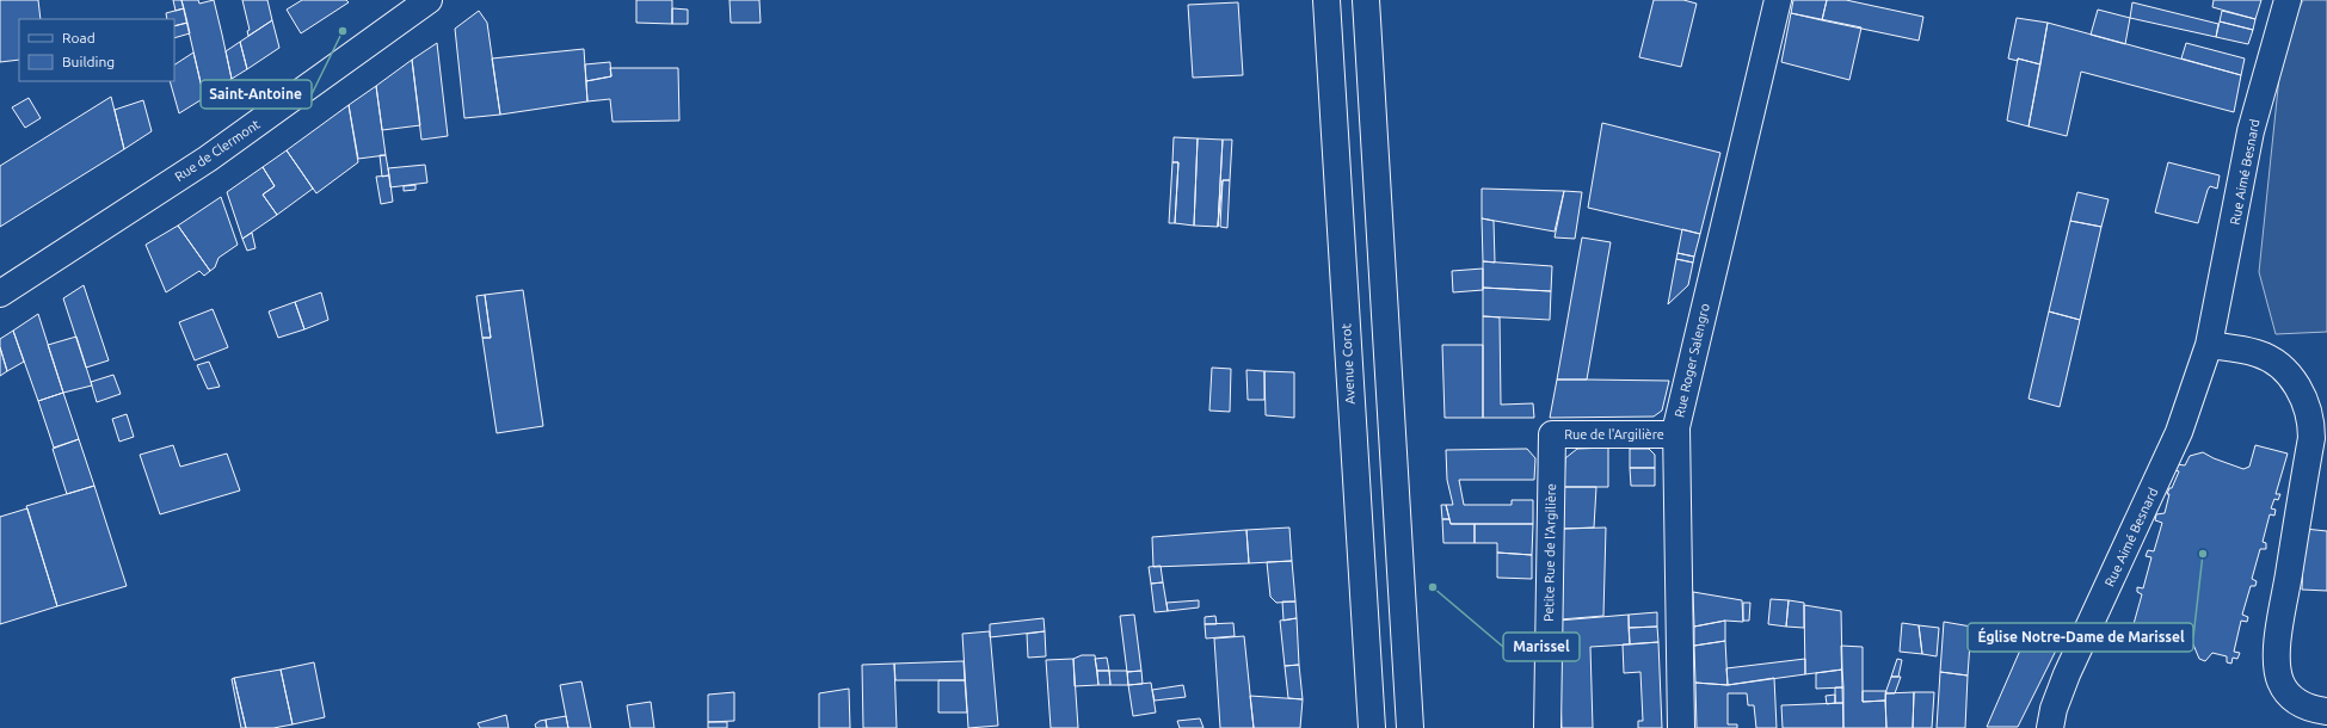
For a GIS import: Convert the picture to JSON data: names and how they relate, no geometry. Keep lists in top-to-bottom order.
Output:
{
  "streets": {
    "street": [
      "Rue de Clermont",
      "Rue Aimé Besnard",
      "Rue Roger Salengro",
      "Avenue Corot",
      "Rue de l'Argilière",
      "Petite Rue de l'Argilière"
    ]
  },
  "crossings": [
    ["Rue Roger Salengro", "Rue de l'Argilière"],
    ["Rue de l'Argilière", "Petite Rue de l'Argilière"]
  ],
  "places": ["Saint-Antoine", "Église Notre-Dame de Marissel", "Marissel"],
  "legend": ["Road", "Building"]
}
